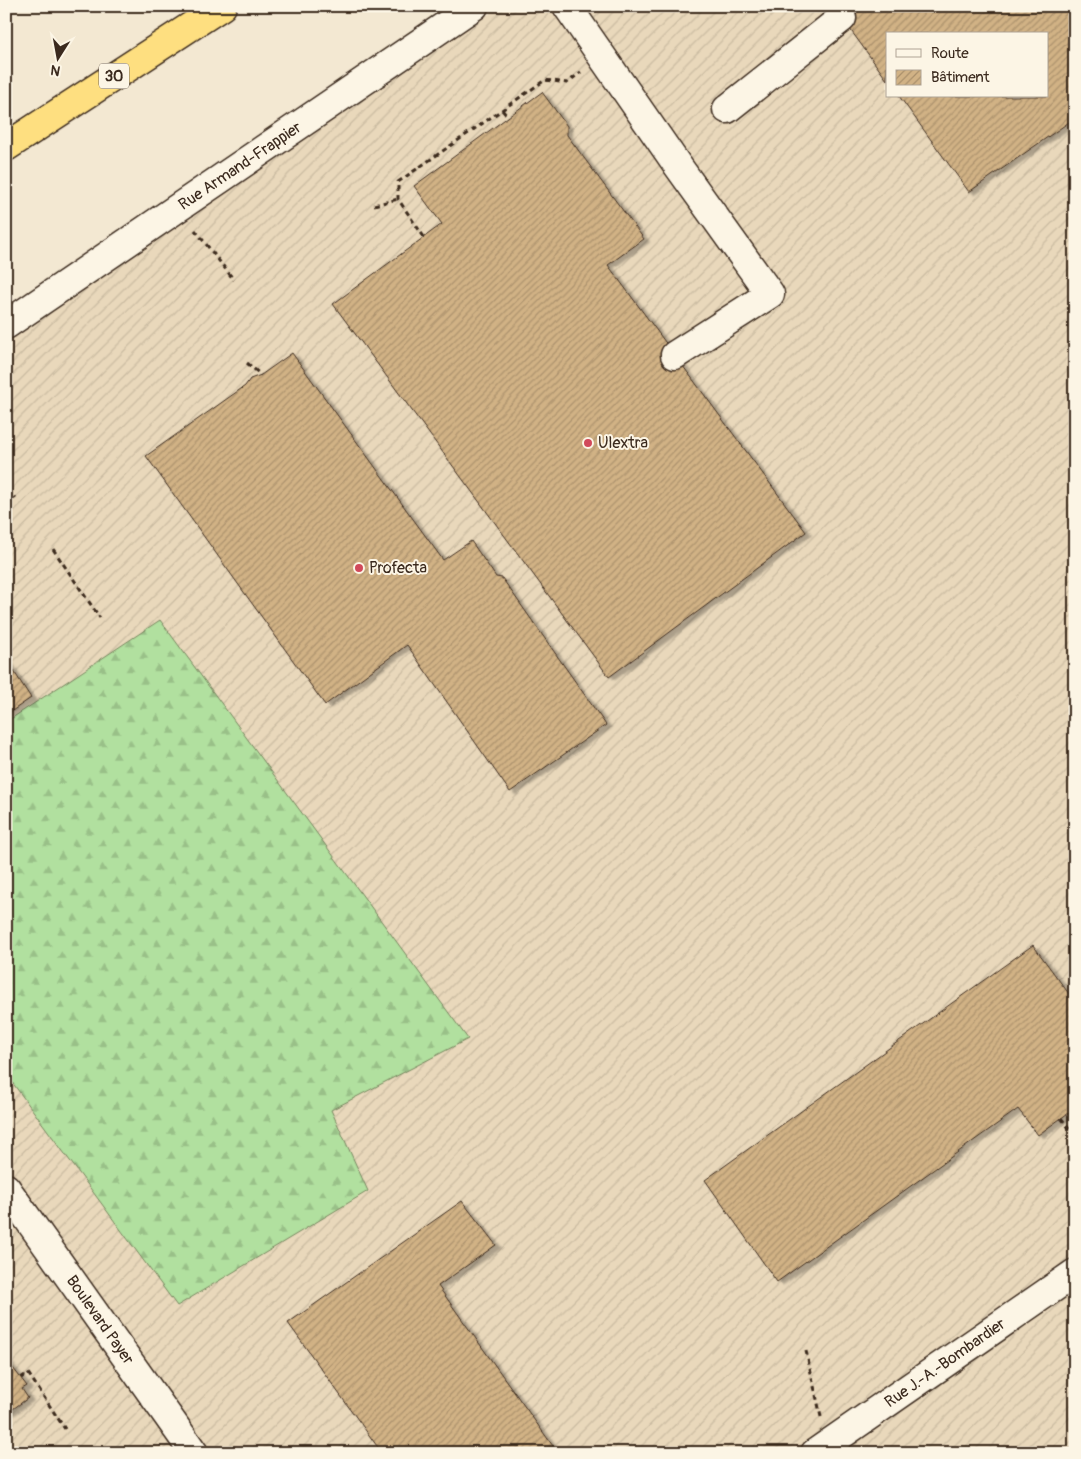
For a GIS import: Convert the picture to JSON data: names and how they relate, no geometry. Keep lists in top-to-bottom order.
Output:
{
  "streets": {
    "highway": ["30"],
    "street": ["Rue Armand-Frappier", "Boulevard Payer", "Rue J.-A.-Bombardier"]
  },
  "places": ["Ulextra", "Profecta"],
  "legend": ["Route", "Bâtiment"],
  "north": "bottom"
}
